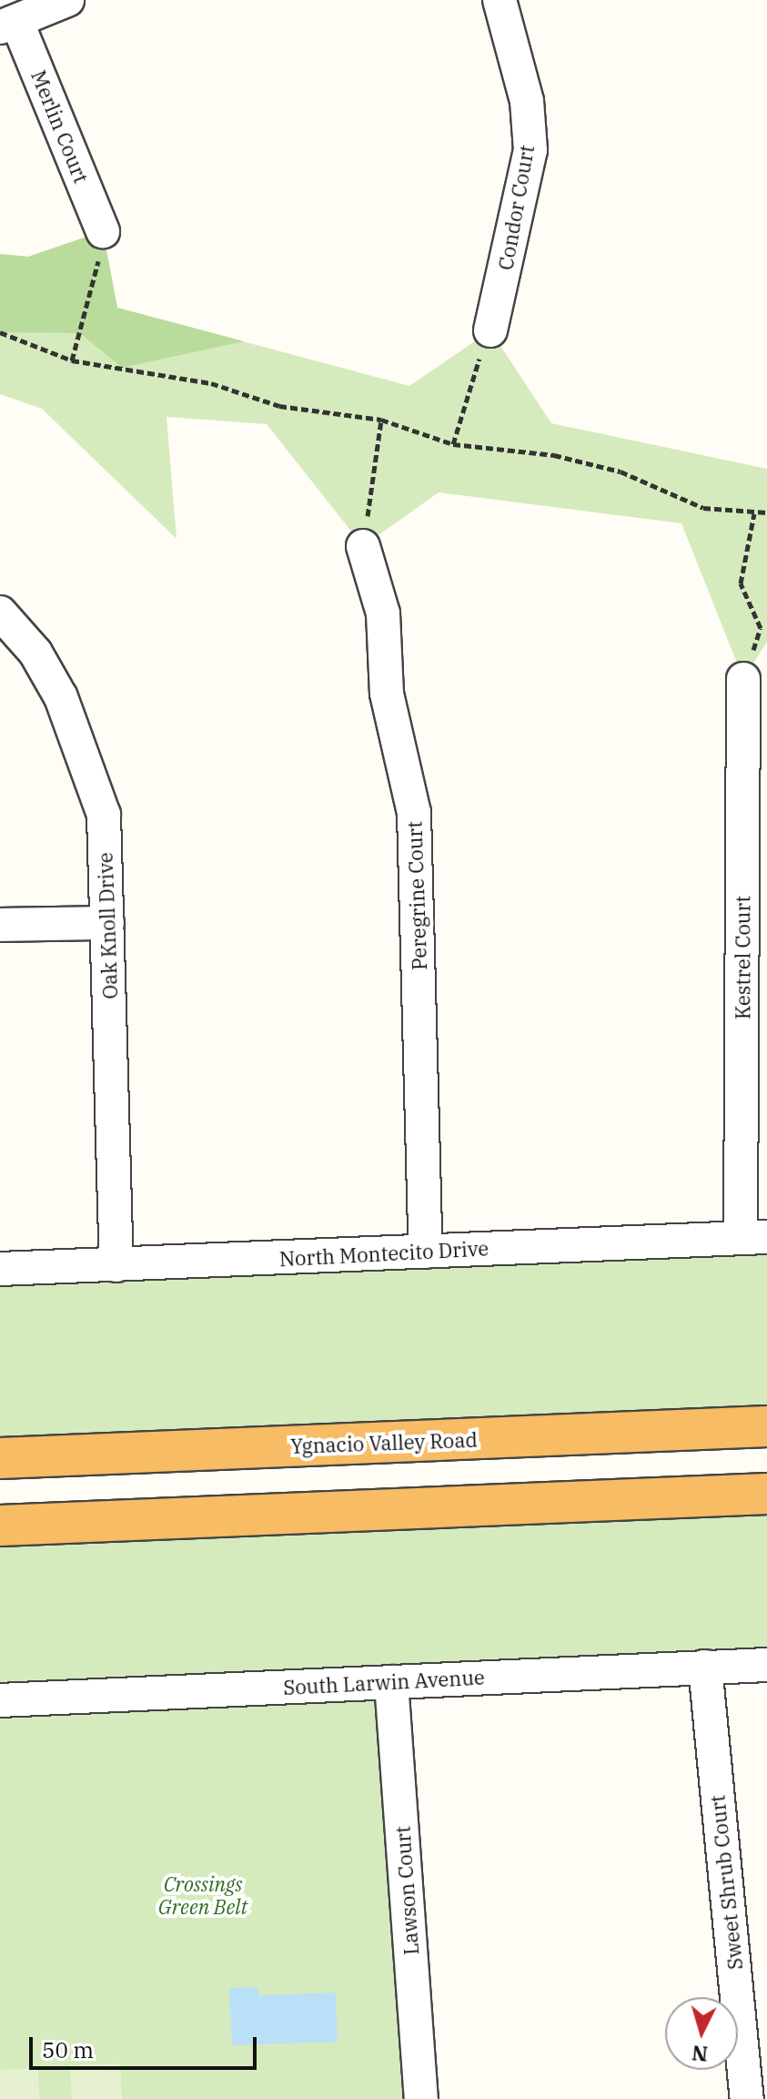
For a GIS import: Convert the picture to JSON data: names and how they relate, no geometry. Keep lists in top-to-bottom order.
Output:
{
  "streets": {
    "highway": ["Ygnacio Valley Road"],
    "street": [
      "Merlin Court",
      "Condor Court",
      "Peregrine Court",
      "Oak Knoll Drive",
      "Kestrel Court",
      "North Montecito Drive",
      "South Larwin Avenue",
      "Sweet Shrub Court",
      "Lawson Court"
    ]
  },
  "crossings": [
    ["Peregrine Court", "North Montecito Drive"],
    ["Oak Knoll Drive", "North Montecito Drive"],
    ["Kestrel Court", "North Montecito Drive"],
    ["South Larwin Avenue", "Sweet Shrub Court"],
    ["South Larwin Avenue", "Lawson Court"]
  ],
  "parks": ["Crossings Green Belt"],
  "scale_bar": "50 m",
  "north": "bottom"
}
